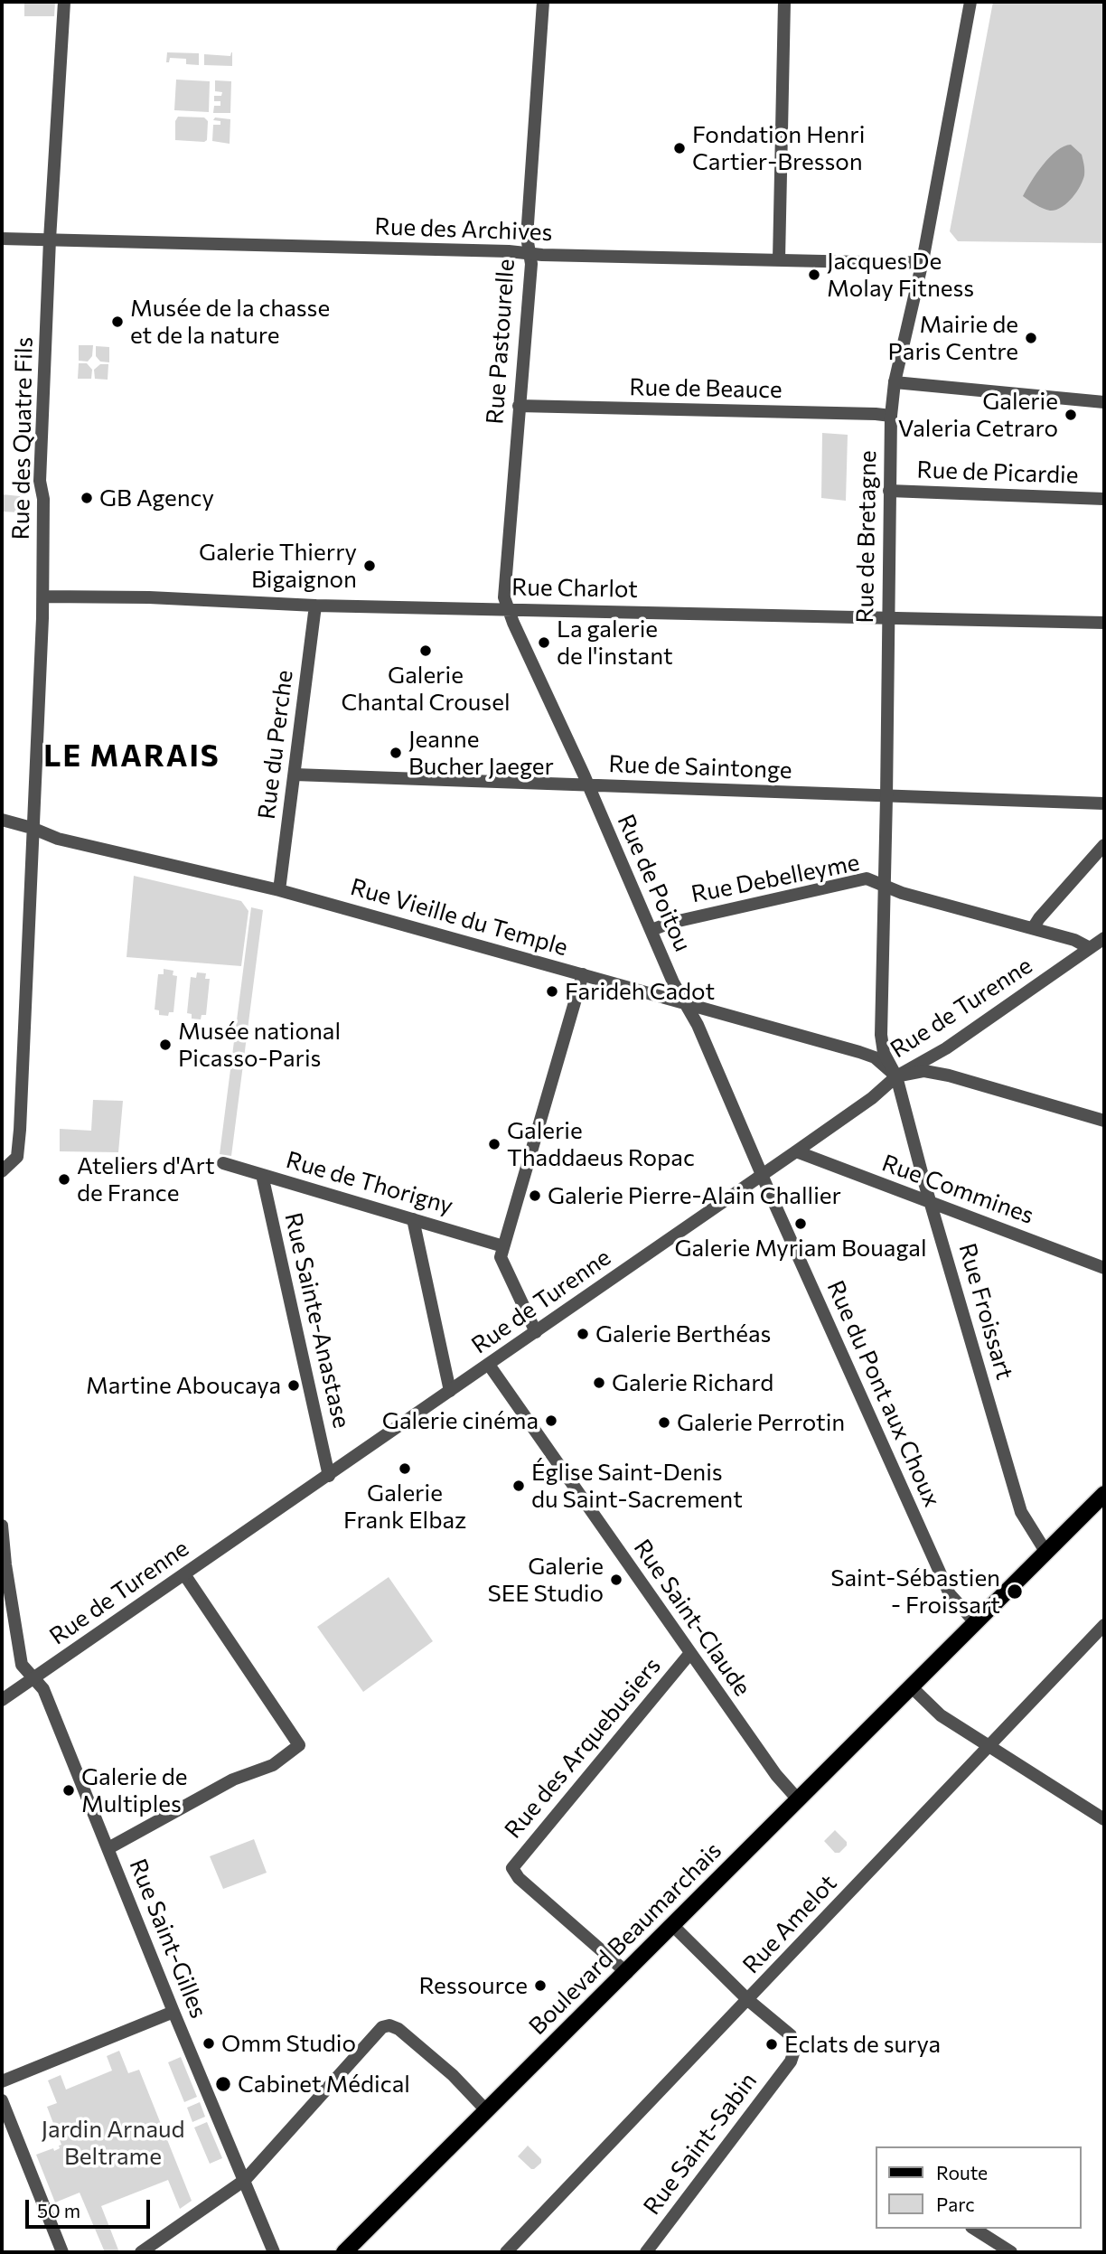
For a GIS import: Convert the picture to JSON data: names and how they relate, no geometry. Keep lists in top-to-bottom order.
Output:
{
  "streets": {
    "main road": ["Boulevard Beaumarchais"],
    "street": [
      "Rue des Archives",
      "Rue Pastourelle",
      "Rue de Beauce",
      "Rue des Quatre Fils",
      "Rue de Picardie",
      "Rue de Bretagne",
      "Rue Charlot",
      "Rue du Perche",
      "Rue de Saintonge",
      "Rue Debelleyme",
      "Rue de Poitou",
      "Rue Vieille du Temple",
      "Rue de Turenne",
      "Rue de Thorigny",
      "Rue Commines",
      "Rue Froissart",
      "Rue Sainte-Anastase",
      "Rue du Pont aux Choux",
      "Rue Saint-Claude",
      "Rue des Arquebusiers",
      "Rue Amelot",
      "Rue Saint-Gilles",
      "Rue Saint-Sabin"
    ]
  },
  "crossings": [
    ["Rue des Archives", "Rue Pastourelle"],
    ["Rue des Archives", "Rue des Quatre Fils"],
    ["Rue des Archives", "Rue de Bretagne"],
    ["Rue Pastourelle", "Rue de Beauce"],
    ["Rue Pastourelle", "Rue Charlot"],
    ["Rue Pastourelle", "Rue de Poitou"],
    ["Rue de Beauce", "Rue de Bretagne"],
    ["Rue des Quatre Fils", "Rue Charlot"],
    ["Rue des Quatre Fils", "Rue Vieille du Temple"],
    ["Rue de Picardie", "Rue de Bretagne"],
    ["Rue de Bretagne", "Rue Charlot"],
    ["Rue de Bretagne", "Rue de Saintonge"],
    ["Rue de Bretagne", "Rue Debelleyme"],
    ["Rue de Bretagne", "Rue Vieille du Temple"],
    ["Rue de Bretagne", "Rue de Turenne"],
    ["Rue de Bretagne", "Rue Froissart"],
    ["Rue Charlot", "Rue du Perche"],
    ["Rue Charlot", "Rue de Poitou"],
    ["Rue du Perche", "Rue de Saintonge"],
    ["Rue du Perche", "Rue Vieille du Temple"],
    ["Rue de Saintonge", "Rue de Poitou"],
    ["Rue Debelleyme", "Rue de Poitou"],
    ["Rue Debelleyme", "Rue de Turenne"],
    ["Rue de Poitou", "Rue Vieille du Temple"],
    ["Rue de Poitou", "Rue de Turenne"],
    ["Rue de Poitou", "Rue du Pont aux Choux"],
    ["Rue Vieille du Temple", "Rue de Turenne"],
    ["Rue Vieille du Temple", "Rue Froissart"],
    ["Rue de Turenne", "Rue Commines"],
    ["Rue de Turenne", "Rue Froissart"],
    ["Rue de Turenne", "Rue Sainte-Anastase"],
    ["Rue de Turenne", "Rue du Pont aux Choux"],
    ["Rue de Turenne", "Rue Saint-Claude"],
    ["Rue de Turenne", "Rue Saint-Gilles"],
    ["Rue de Thorigny", "Rue Sainte-Anastase"],
    ["Rue Commines", "Rue Froissart"],
    ["Rue Froissart", "Boulevard Beaumarchais"],
    ["Rue du Pont aux Choux", "Boulevard Beaumarchais"],
    ["Rue Saint-Claude", "Rue des Arquebusiers"],
    ["Rue Saint-Claude", "Boulevard Beaumarchais"],
    ["Rue des Arquebusiers", "Boulevard Beaumarchais"],
    ["Rue Amelot", "Rue Saint-Sabin"],
    ["Boulevard Beaumarchais", "Rue Saint-Sabin"]
  ],
  "districts": ["LE MARAIS"],
  "parks": ["Jardin Arnaud Beltrame"],
  "places": [
    "Fondation Henri Cartier-Bresson",
    "Jacques De Molay Fitness",
    "Musée de la chasse et de la nature",
    "Mairie de Paris Centre",
    "Galerie Valeria Cetraro",
    "GB Agency",
    "Galerie Thierry Bigaignon",
    "La galerie de l'instant",
    "Galerie Chantal Crousel",
    "Jeanne Bucher Jaeger",
    "Farideh Cadot",
    "Musée national Picasso-Paris",
    "Galerie Thaddaeus Ropac",
    "Ateliers d'Art de France",
    "Galerie Pierre-Alain Challier",
    "Galerie Myriam Bouagal",
    "Galerie Berthéas",
    "Galerie Richard",
    "Martine Aboucaya",
    "Galerie cinéma",
    "Galerie Perrotin",
    "Galerie Frank Elbaz",
    "Église Saint-Denis du Saint-Sacrement",
    "Galerie SEE Studio",
    "Saint-Sébastien - Froissart",
    "Galerie de Multiples",
    "Ressource",
    "Omm Studio",
    "Eclats de surya",
    "Cabinet Médical"
  ],
  "legend": ["Route", "Parc"],
  "scale_bar": "50 m"
}
